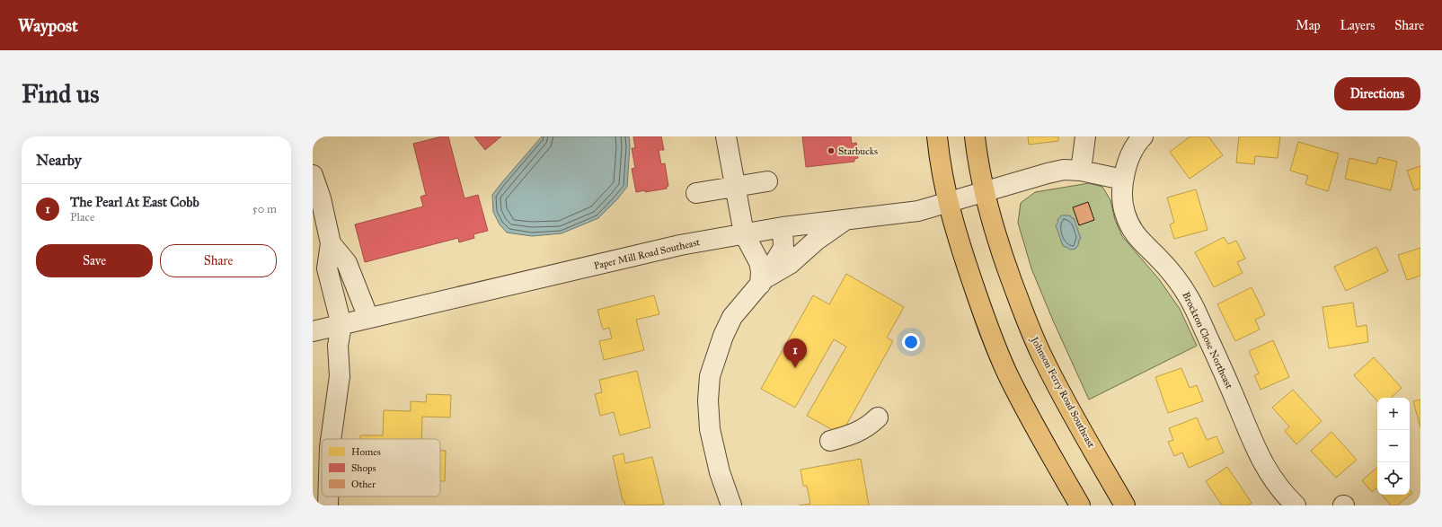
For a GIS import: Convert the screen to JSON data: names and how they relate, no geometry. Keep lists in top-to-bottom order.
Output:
{
  "streets": {
    "main road": ["Johnson Ferry Road Southeast"],
    "street": ["Paper Mill Road Southeast", "Brockton Close Northeast"]
  },
  "crossings": [
    ["Paper Mill Road Southeast", "Johnson Ferry Road Southeast"]
  ],
  "places": ["Starbucks"],
  "legend": ["Homes", "Shops", "Other"],
  "page": {
    "header": "Waypost",
    "nav": ["Map", "Layers", "Share"],
    "buttons": [
      "Directions",
      ["Save", "Share"]
    ],
    "title": "Find us",
    "heading": "Nearby",
    "list": [
      {
        "mark": "1",
        "name": "The Pearl At East Cobb",
        "note": "Place",
        "value": "50 m"
      }
    ],
    "pins": "1",
    "map_buttons": ["+", "−"]
  }
}
